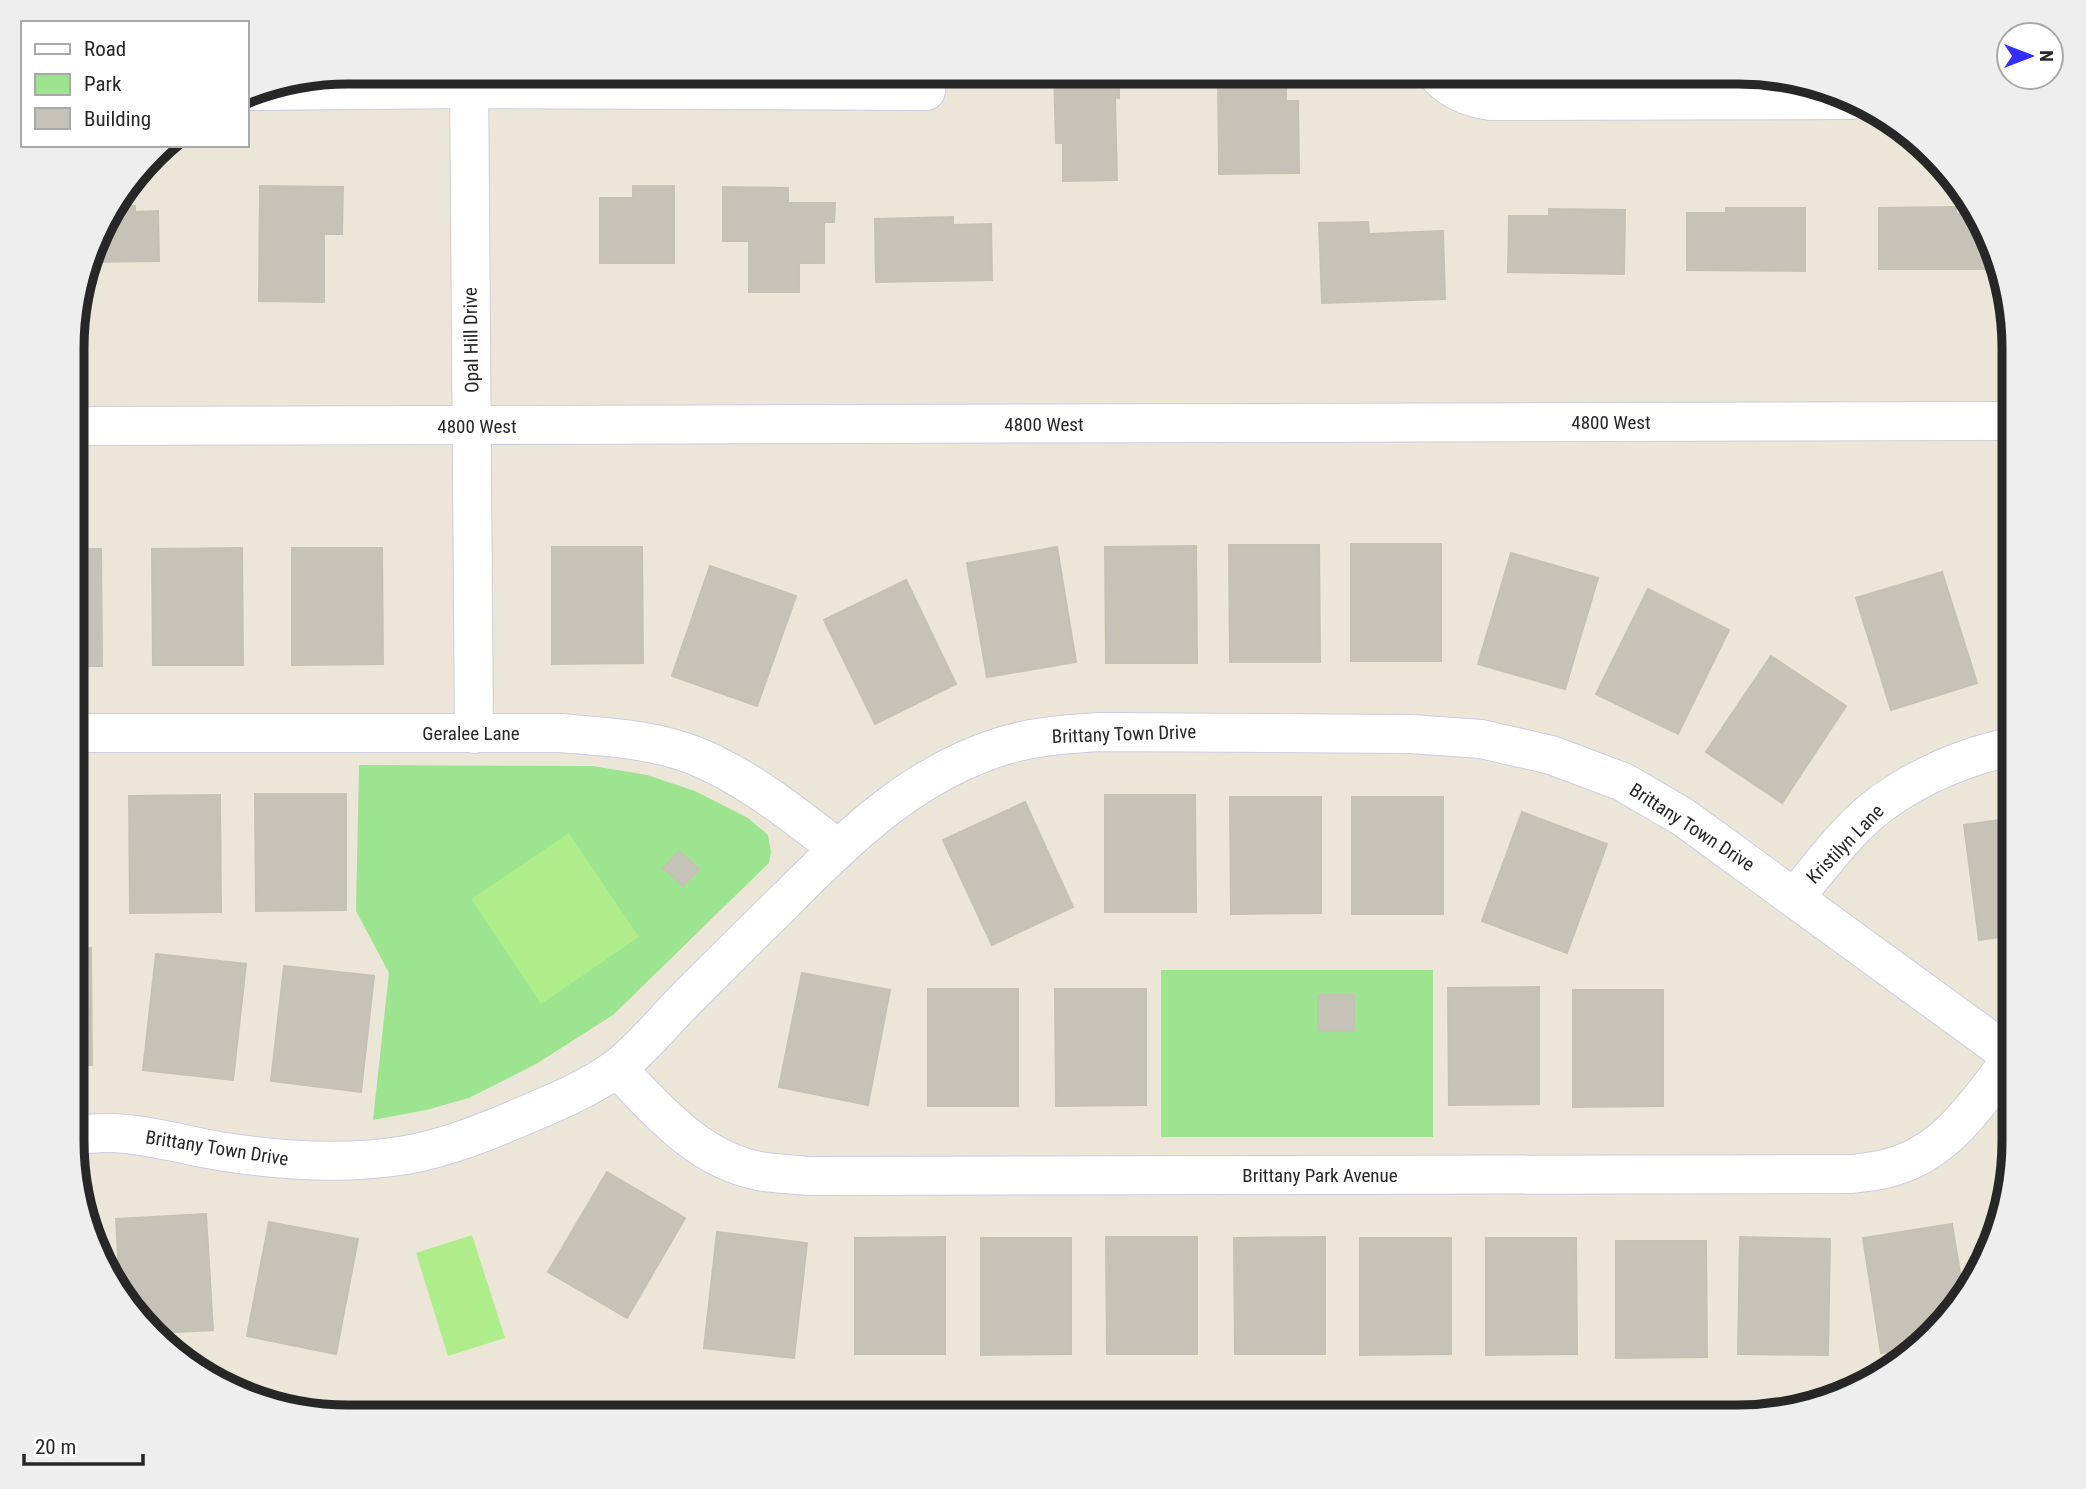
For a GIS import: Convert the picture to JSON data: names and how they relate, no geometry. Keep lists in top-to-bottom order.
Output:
{
  "streets": {
    "street": [
      "Opal Hill Drive",
      "4800 West",
      "Geralee Lane",
      "Brittany Town Drive",
      "Kristilyn Lane",
      "Brittany Park Avenue"
    ]
  },
  "crossings": [
    ["Opal Hill Drive", "4800 West"],
    ["Opal Hill Drive", "Geralee Lane"],
    ["Geralee Lane", "Brittany Town Drive"],
    ["Brittany Town Drive", "Kristilyn Lane"],
    ["Brittany Town Drive", "Brittany Park Avenue"]
  ],
  "legend": ["Road", "Park", "Building"],
  "scale_bar": "20 m",
  "north": "right"
}
